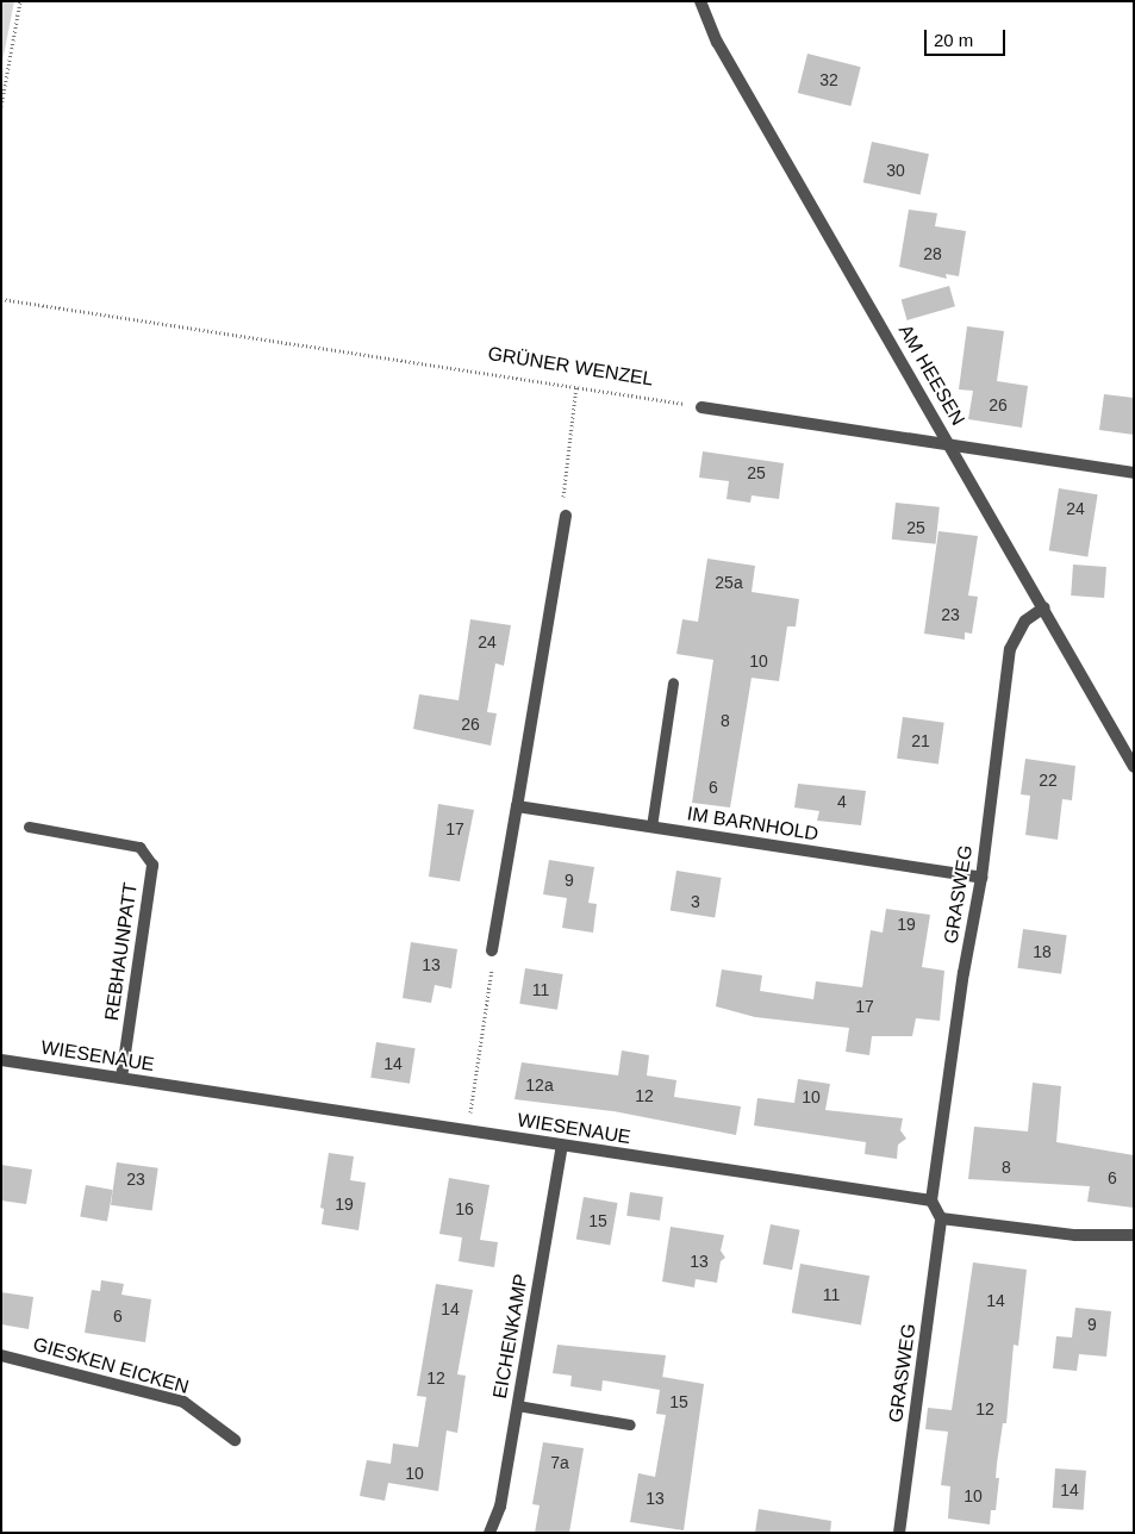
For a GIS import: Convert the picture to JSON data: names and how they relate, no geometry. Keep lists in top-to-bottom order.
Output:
{
  "streets": {
    "street": [
      "AM HEESEN",
      "IM BARNHOLD",
      "GRASWEG",
      "REBHAUNPATT",
      "WIESENAUE",
      "EICHENKAMP",
      "GIESKEN EICKEN"
    ],
    "path": ["GRÜNER WENZEL"]
  },
  "crossings": [
    ["AM HEESEN", "GRASWEG"],
    ["IM BARNHOLD", "GRASWEG"],
    ["GRASWEG", "WIESENAUE"],
    ["REBHAUNPATT", "WIESENAUE"],
    ["WIESENAUE", "EICHENKAMP"]
  ],
  "house_numbers": [
    "32",
    "30",
    "28",
    "26",
    "25",
    "24",
    "25",
    "25a",
    "23",
    "24",
    "10",
    "8",
    "26",
    "21",
    "22",
    "6",
    "4",
    "17",
    "9",
    "3",
    "19",
    "18",
    "13",
    "11",
    "17",
    "14",
    "12a",
    "12",
    "10",
    "8",
    "6",
    "23",
    "19",
    "16",
    "15",
    "13",
    "11",
    "14",
    "14",
    "6",
    "9",
    "12",
    "15",
    "12",
    "7a",
    "10",
    "14",
    "10",
    "13"
  ],
  "scale_bar": "20 m"
}
